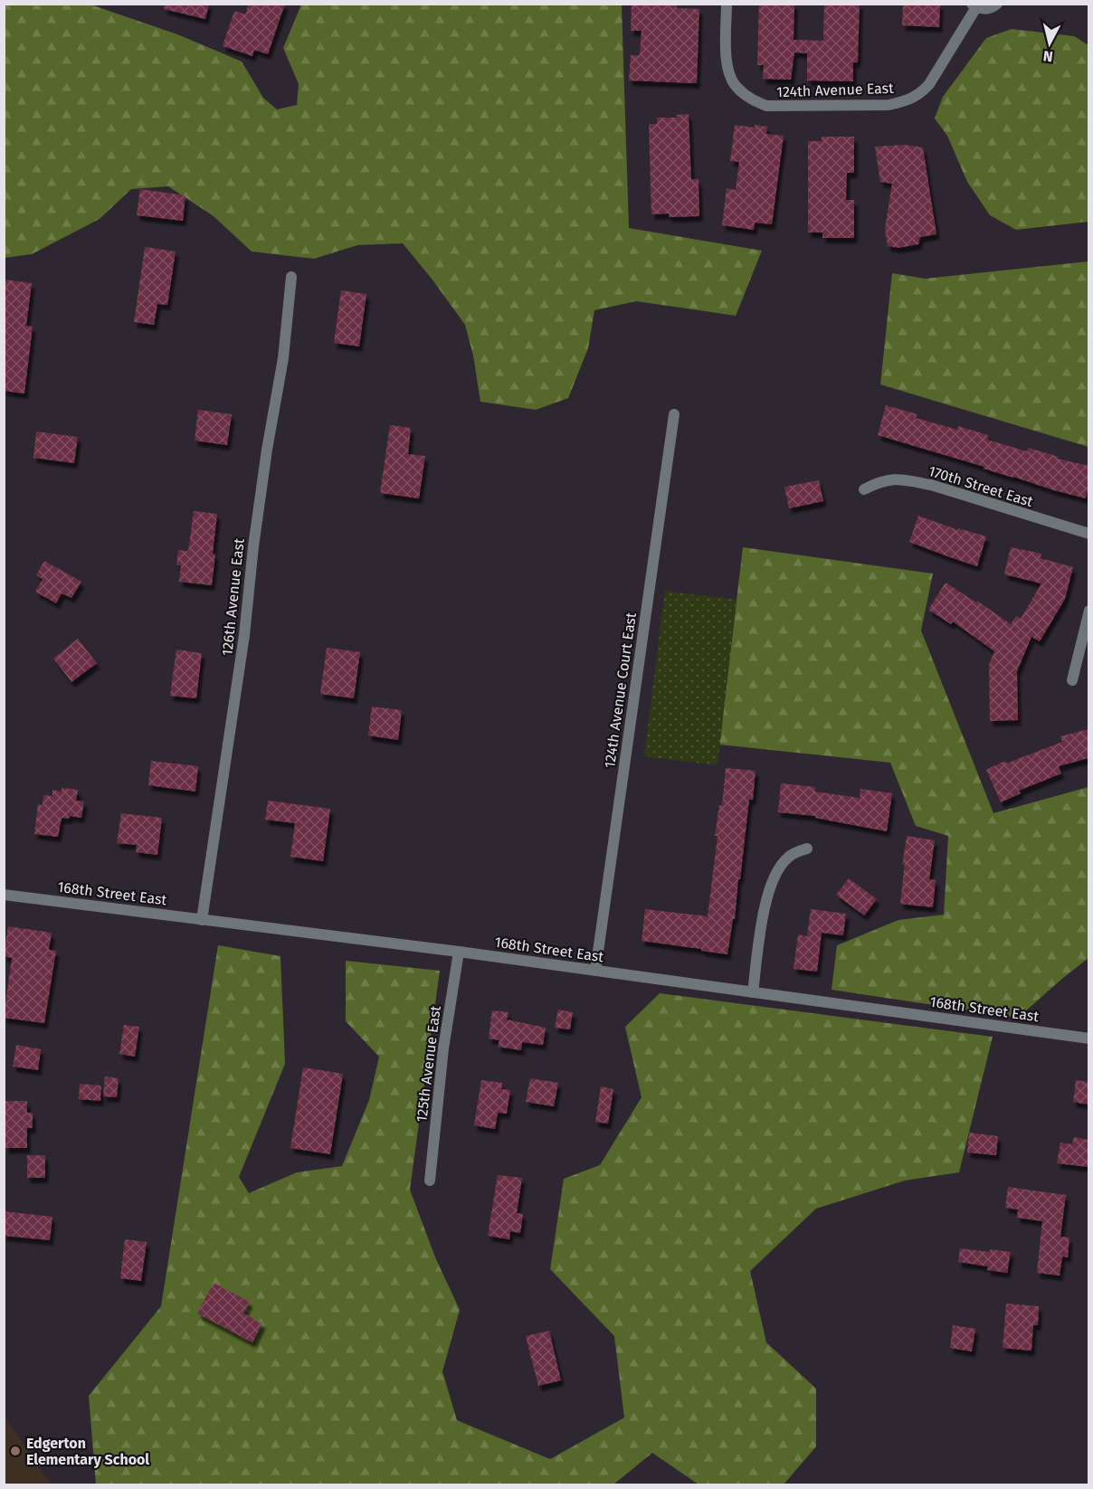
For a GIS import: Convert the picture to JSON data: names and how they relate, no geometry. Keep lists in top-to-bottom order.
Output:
{
  "streets": {
    "street": [
      "124th Avenue East",
      "170th Street East",
      "126th Avenue East",
      "124th Avenue Court East",
      "168th Street East",
      "125th Avenue East"
    ]
  },
  "crossings": [
    ["126th Avenue East", "168th Street East"],
    ["124th Avenue Court East", "168th Street East"],
    ["168th Street East", "125th Avenue East"]
  ],
  "places": ["Edgerton Elementary School"],
  "north": "bottom"
}
